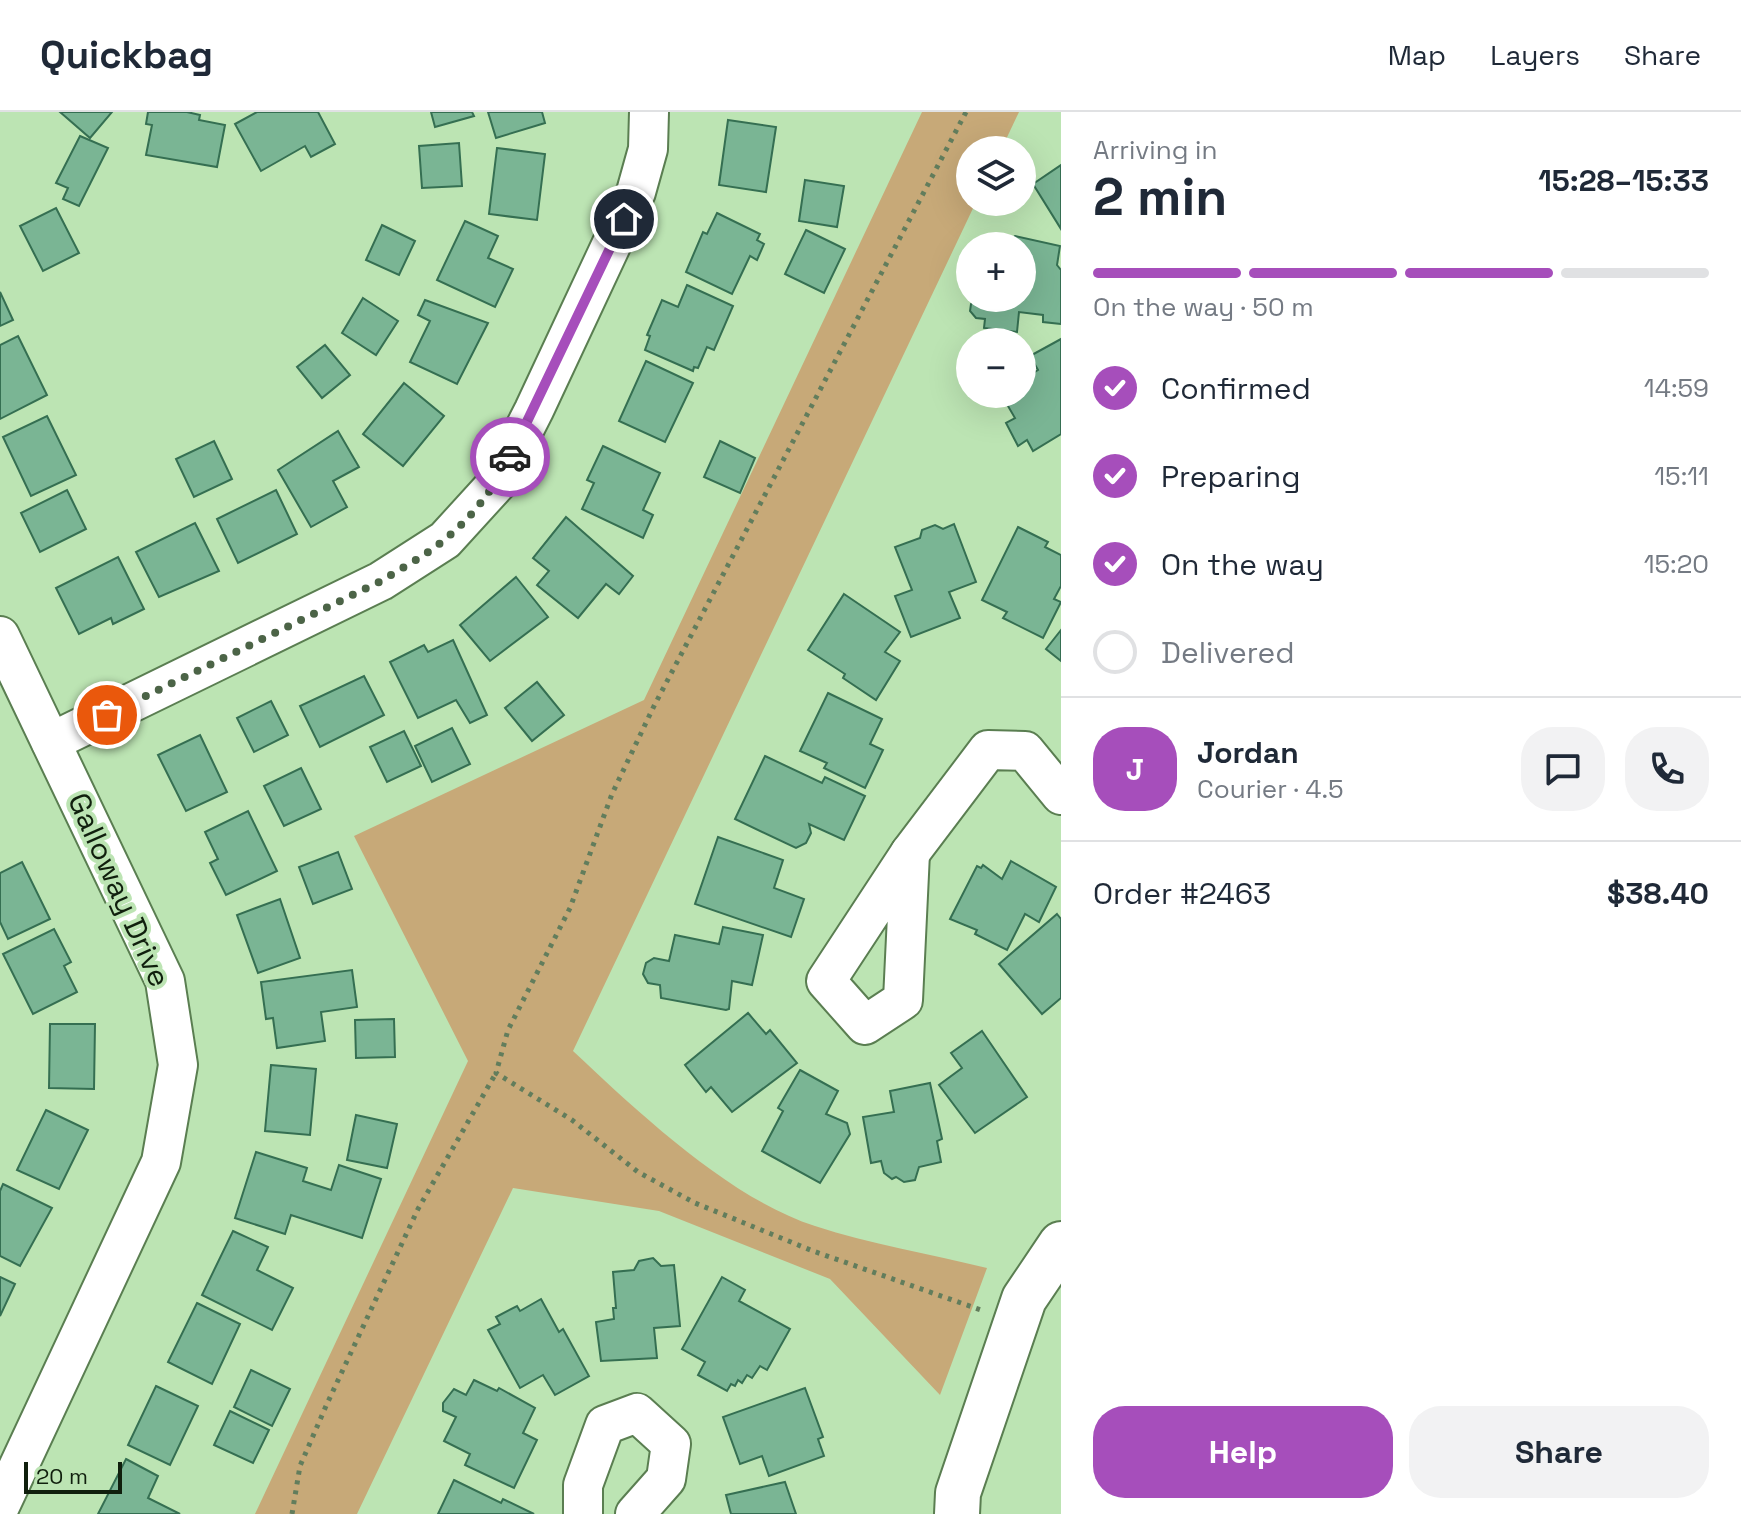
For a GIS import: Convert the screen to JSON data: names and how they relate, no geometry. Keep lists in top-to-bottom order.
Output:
{
  "streets": {
    "street": ["Galloway Drive"]
  },
  "scale_bar": "20 m",
  "page": {
    "header": "Quickbag",
    "nav": ["Map", "Layers", "Share"],
    "heading": ["2 min", "Arriving in", "15:28–15:33"],
    "panel": [
      "Jordan",
      "Courier · 4.5",
      "Order #2463",
      "$38.40"
    ],
    "map_buttons": ["+", "−"],
    "bar": "On the way · 50 m",
    "list": [
      ["Confirmed", "14:59"],
      ["Preparing", "15:11"],
      ["On the way", "15:20"],
      "Delivered"
    ],
    "round": "J",
    "buttons": ["Help", "Share"],
    "scale": "20 m"
  }
}
